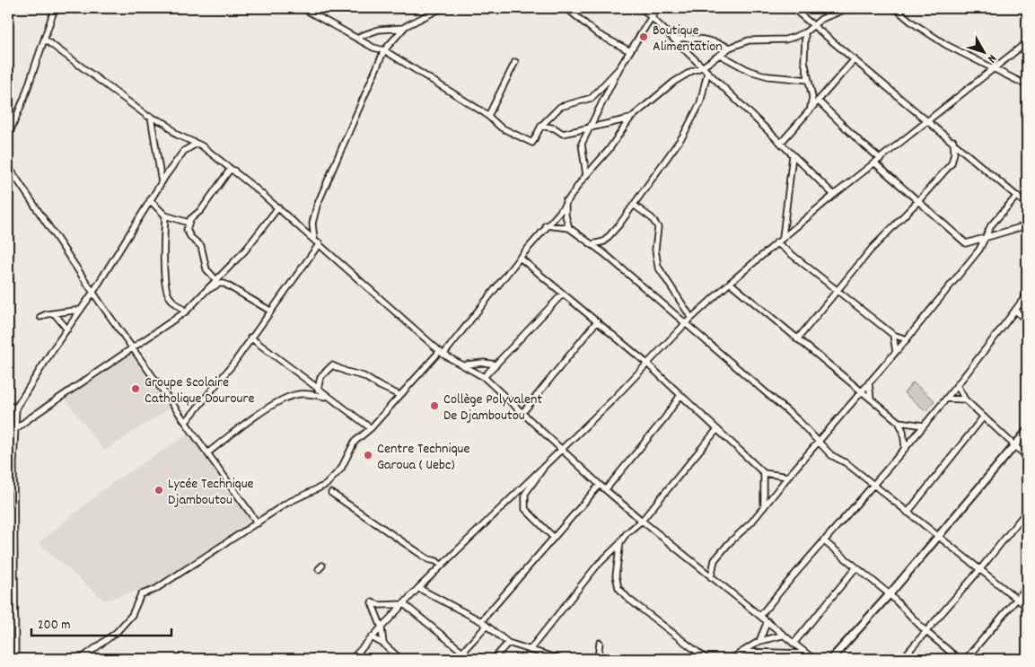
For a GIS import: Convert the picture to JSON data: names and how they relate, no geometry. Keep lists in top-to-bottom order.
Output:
{
  "places": [
    "Boutique Alimentation",
    "Groupe Scolaire Catholique Douroure",
    "Collège Polyvalent De Djamboutou",
    "Centre Technique Garoua ( Uebc)",
    "Lycée Technique Djamboutou"
  ],
  "scale_bar": "200 m",
  "north": "bottom right"
}
